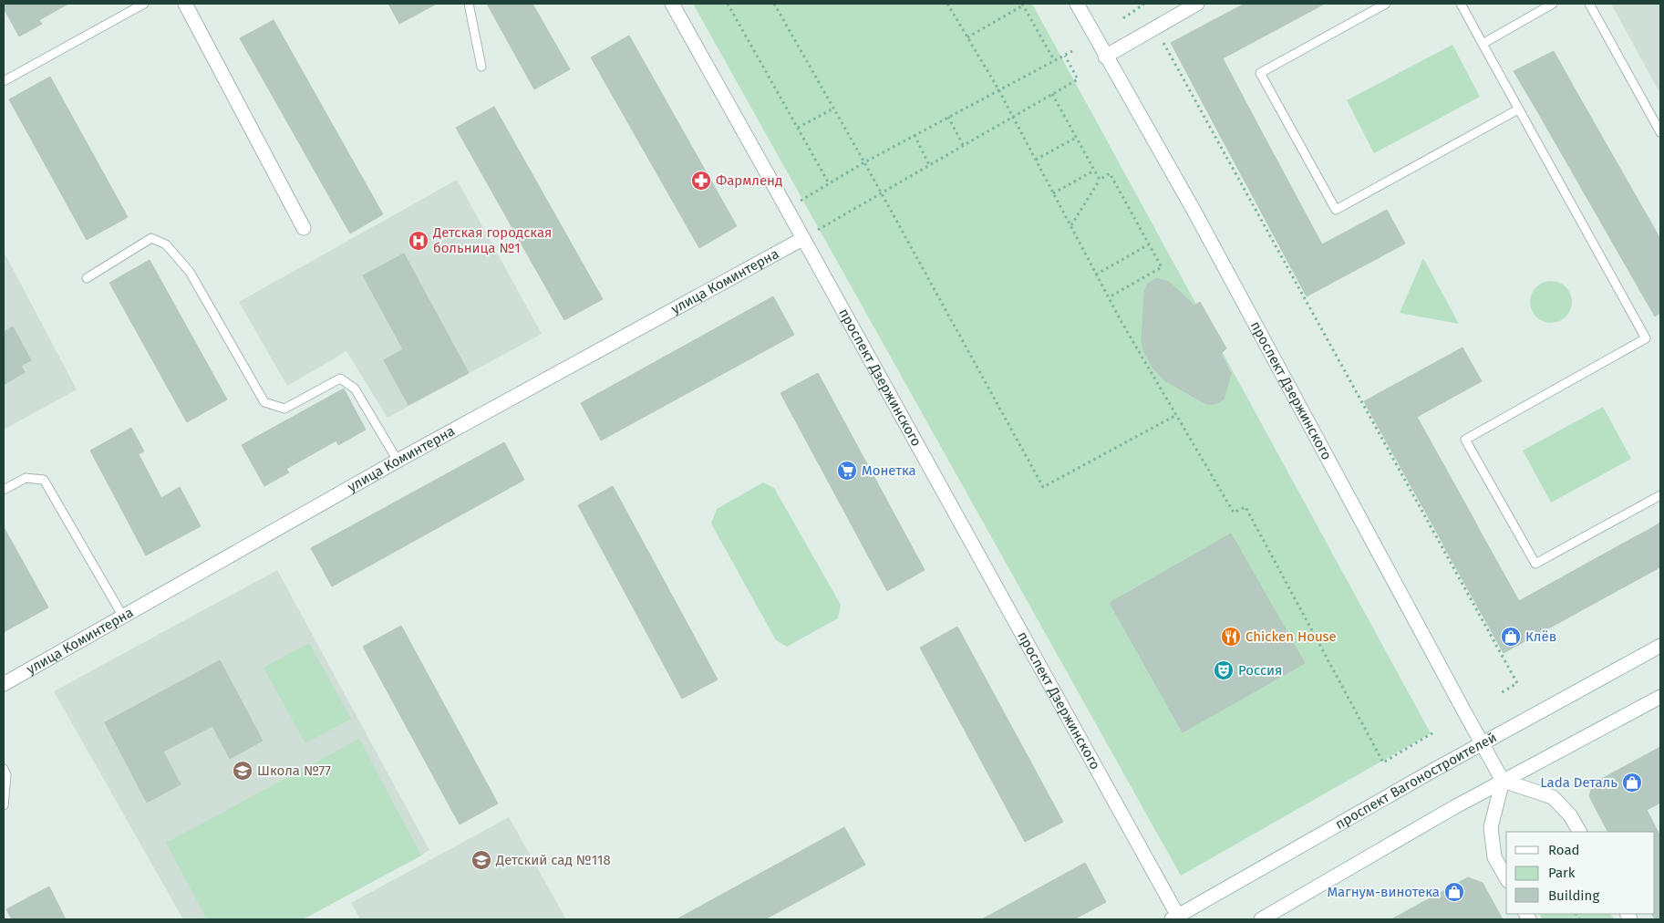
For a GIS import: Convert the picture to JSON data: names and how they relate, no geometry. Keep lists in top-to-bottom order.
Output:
{
  "streets": {
    "street": ["улица Коминтерна", "проспект Дзержинского", "проспект Вагоностроителей"]
  },
  "crossings": [
    ["улица Коминтерна", "проспект Дзержинского"],
    ["проспект Дзержинского", "проспект Вагоностроителей"]
  ],
  "places": {
    "pharmacy": ["Фармленд"],
    "hospital": ["Детская городская больница №1"],
    "supermarket": ["Монетка"],
    "restaurant": ["Chicken House"],
    "shop": ["Клёв", "Lada Dеталь", "Магнум-винотека"],
    "theatre": ["Россия"],
    "school or university": ["Школа №77", "Детский сад №118"]
  },
  "legend": ["Road", "Park", "Building"]
}
